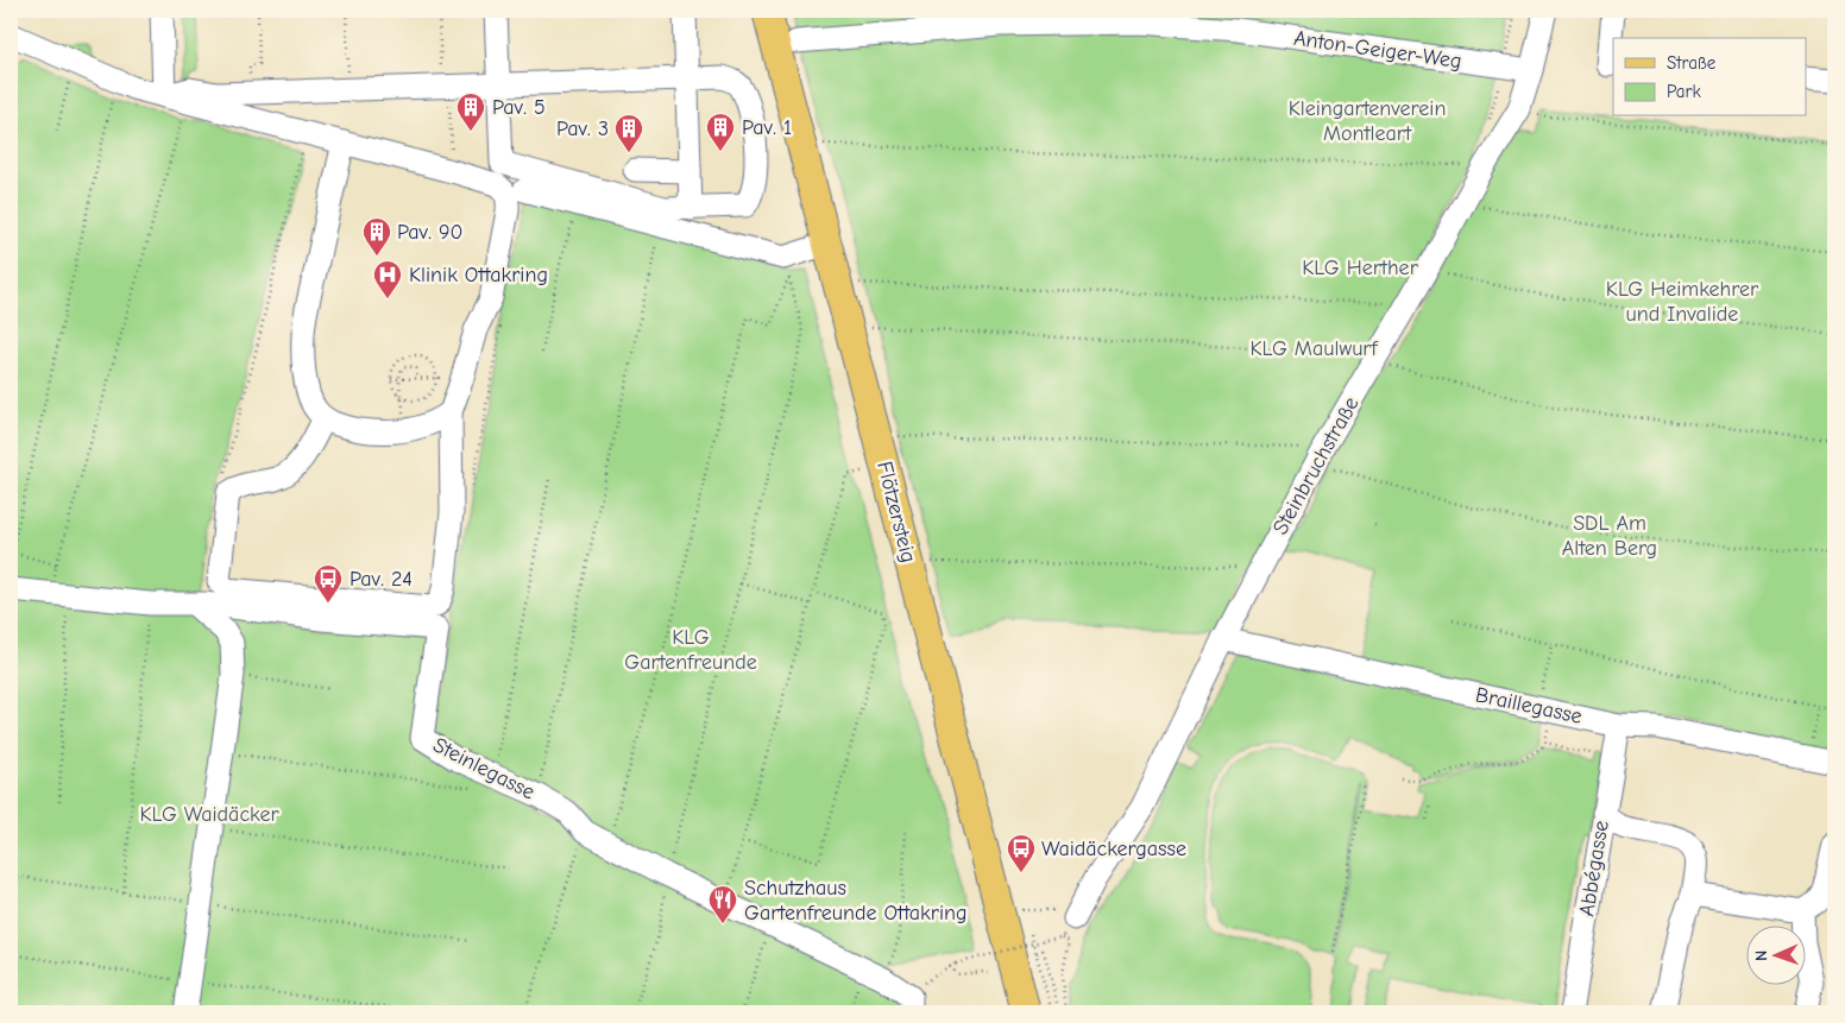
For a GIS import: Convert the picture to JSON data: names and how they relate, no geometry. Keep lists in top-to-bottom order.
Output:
{
  "streets": {
    "main road": ["Flötzersteig"],
    "street": [
      "Anton-Geiger-Weg",
      "Steinbruchstraße",
      "Braillegasse",
      "Steinlegasse",
      "Abbégasse"
    ]
  },
  "crossings": [
    ["Anton-Geiger-Weg", "Steinbruchstraße"],
    ["Steinbruchstraße", "Braillegasse"],
    ["Braillegasse", "Abbégasse"]
  ],
  "parks": [
    "Kleingartenverein Montleart",
    "KLG Herther",
    "KLG Heimkehrer und Invalide",
    "KLG Maulwurf",
    "SDL Am Alten Berg",
    "KLG Gartenfreunde",
    "KLG Waidäcker"
  ],
  "places": {
    "building": [
      "Pav. 5",
      "Pav. 1",
      "Pav. 3",
      "Pav. 90"
    ],
    "hospital": ["Klinik Ottakring"],
    "bus stop": ["Pav. 24", "Waidäckergasse"],
    "restaurant": ["Schutzhaus Gartenfreunde Ottakring"]
  },
  "legend": ["Straße", "Park"],
  "north": "left"
}
